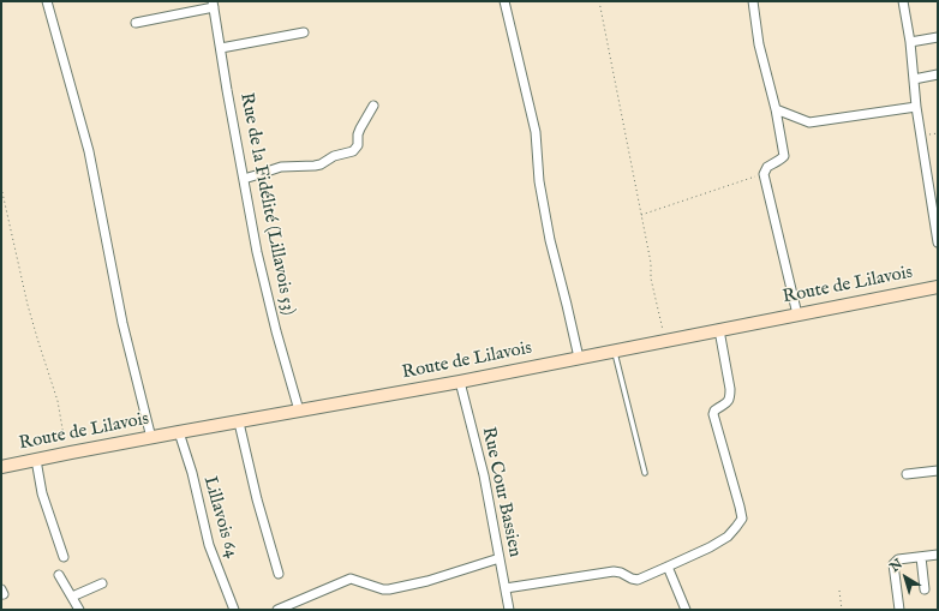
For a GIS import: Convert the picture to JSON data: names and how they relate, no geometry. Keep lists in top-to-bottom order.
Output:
{
  "streets": {
    "main road": ["Route de Lilavois"],
    "street": ["Rue de la Fidélité (Lillavois 53)", "Rue Cour Bassien", "Lillavois 64"]
  },
  "crossings": [
    ["Rue de la Fidélité (Lillavois 53)", "Route de Lilavois"],
    ["Route de Lilavois", "Rue Cour Bassien"],
    ["Route de Lilavois", "Lillavois 64"]
  ],
  "north": "top left"
}
